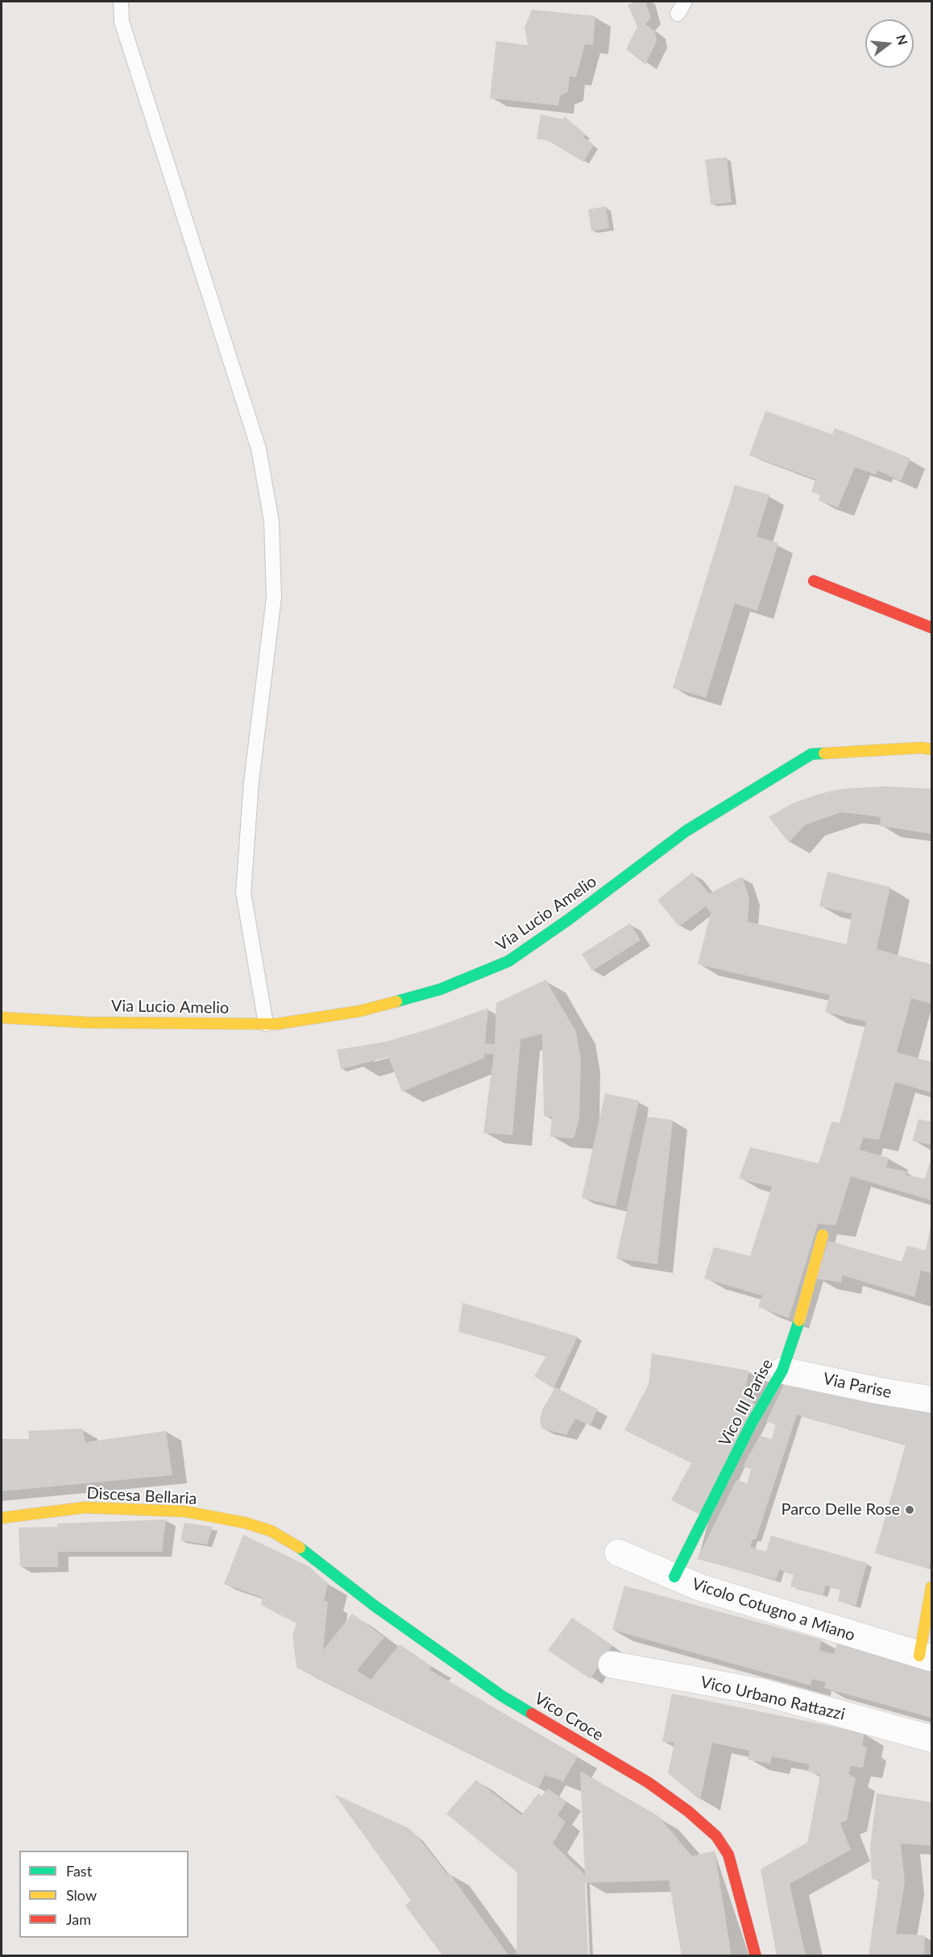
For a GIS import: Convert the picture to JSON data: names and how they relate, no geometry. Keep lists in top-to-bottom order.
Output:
{
  "streets": {
    "street": [
      "Via Lucio Amelio",
      "Via Parise",
      "Vico III Parise",
      "Discesa Bellaria",
      "Vicolo Cotugno a Miano",
      "Vico Urbano Rattazzi",
      "Vico Croce"
    ]
  },
  "crossings": [
    ["Via Parise", "Vico III Parise"],
    ["Vico III Parise", "Vicolo Cotugno a Miano"],
    ["Discesa Bellaria", "Vico Croce"]
  ],
  "places": ["Parco Delle Rose"],
  "legend": ["Fast", "Slow", "Jam"],
  "north": "right"
}
